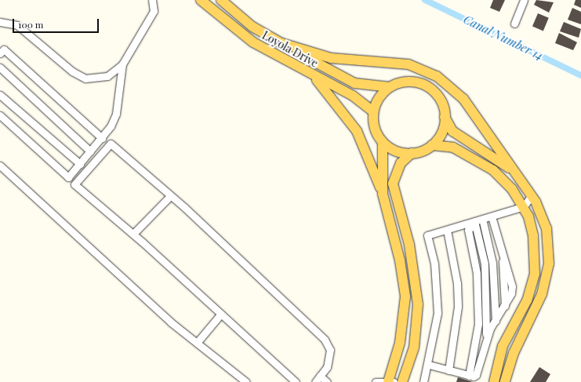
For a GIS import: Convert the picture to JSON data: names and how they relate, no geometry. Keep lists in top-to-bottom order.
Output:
{
  "streets": {
    "main road": ["Loyola Drive"]
  },
  "water": ["Canal Number 14"],
  "scale_bar": "100 m"
}
